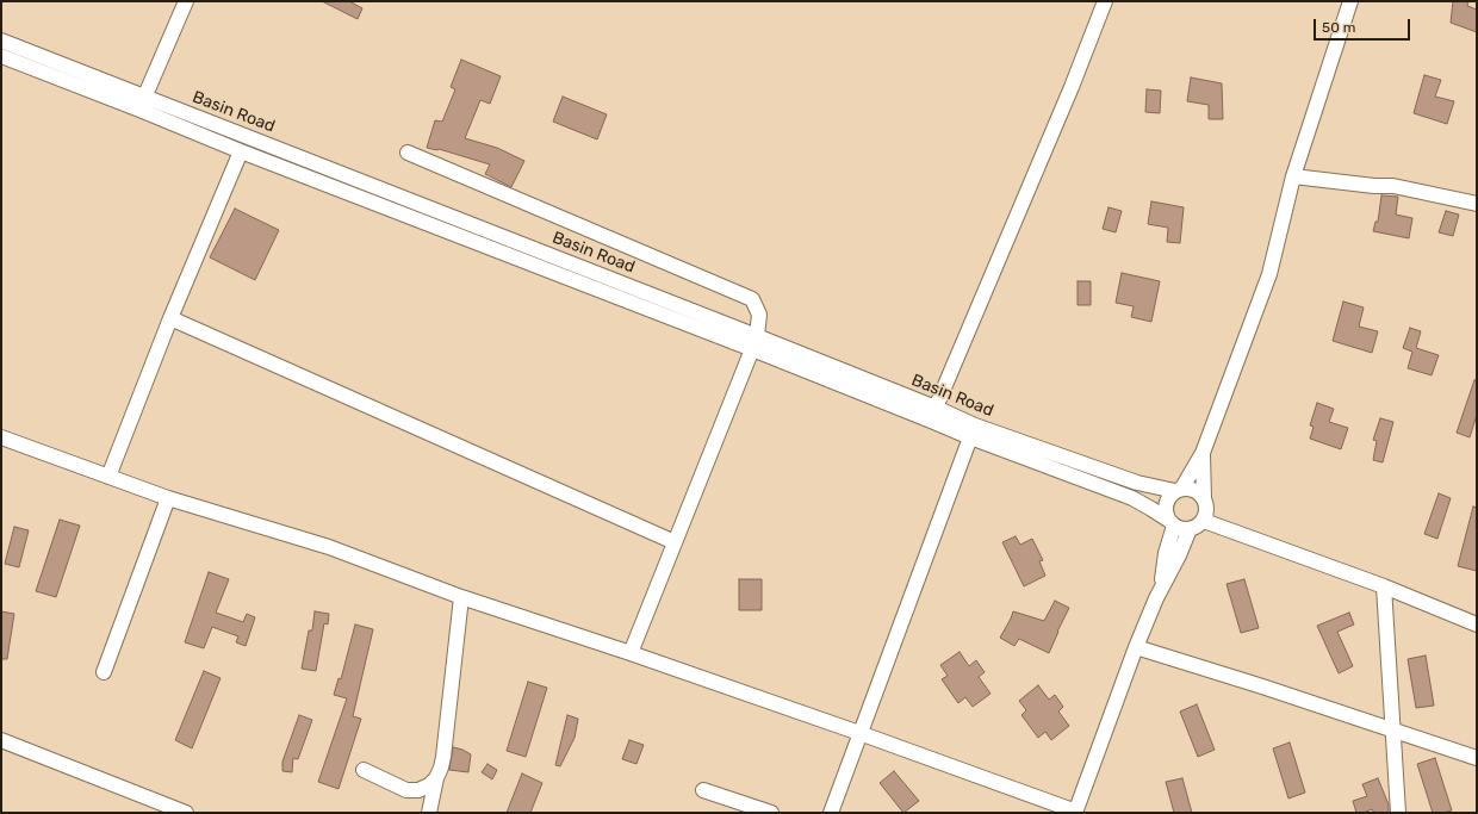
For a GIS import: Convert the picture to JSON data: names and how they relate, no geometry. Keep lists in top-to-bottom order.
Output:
{
  "streets": {
    "street": ["Basin Road"]
  },
  "scale_bar": "50 m"
}
